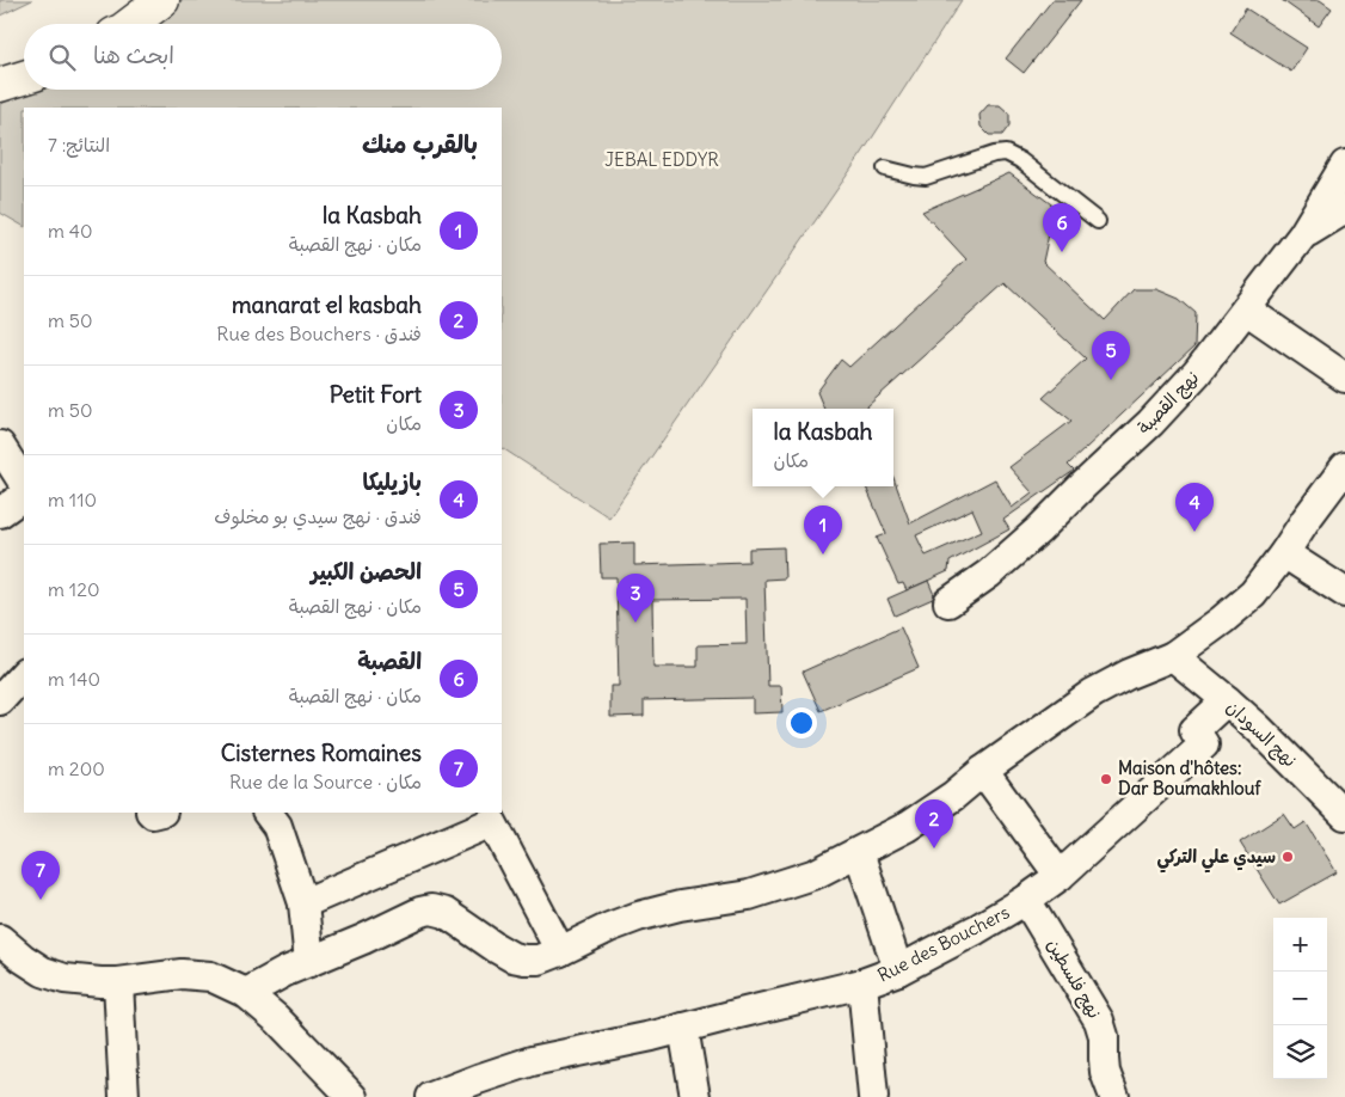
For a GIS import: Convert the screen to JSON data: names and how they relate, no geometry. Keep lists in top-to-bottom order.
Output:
{
  "streets": {
    "street": [
      "نهج القصبة",
      "نهج السودان",
      "Rue des Bouchers",
      "نهج فلسطين"
    ]
  },
  "crossings": [
    ["نهج السودان", "Rue des Bouchers"],
    ["Rue des Bouchers", "نهج فلسطين"]
  ],
  "parks": ["JEBAL EDDYR"],
  "places": ["Maison d'hôtes: Dar Boumakhlouf", "سيدي علي التركي"],
  "page": {
    "search": "ابحث هنا",
    "heading": ["بالقرب منك", "النتائج: 7"],
    "list": [
      {
        "mark": "1",
        "name": "la Kasbah",
        "note": "مكان · نهج القصبة",
        "value": "40 m"
      },
      {
        "mark": "2",
        "name": "manarat el kasbah",
        "note": "فندق · Rue des Bouchers",
        "value": "50 m"
      },
      {
        "mark": "3",
        "name": "Petit Fort",
        "note": "مكان",
        "value": "50 m"
      },
      {
        "mark": "4",
        "name": "بازيليكا",
        "note": "فندق · نهج سيدي بو مخلوف",
        "value": "110 m"
      },
      {
        "mark": "5",
        "name": "الحصن الكبير",
        "note": "مكان · نهج القصبة",
        "value": "120 m"
      },
      {
        "mark": "6",
        "name": "القصبة",
        "note": "مكان · نهج القصبة",
        "value": "140 m"
      },
      {
        "mark": "7",
        "name": "Cisternes Romaines",
        "note": "مكان · Rue de la Source",
        "value": "200 m"
      }
    ],
    "pins": [
      "6",
      "5",
      "4",
      "1",
      "3",
      "2",
      "7"
    ],
    "popup": ["la Kasbah", "مكان"],
    "map_buttons": ["+", "−"]
  }
}
